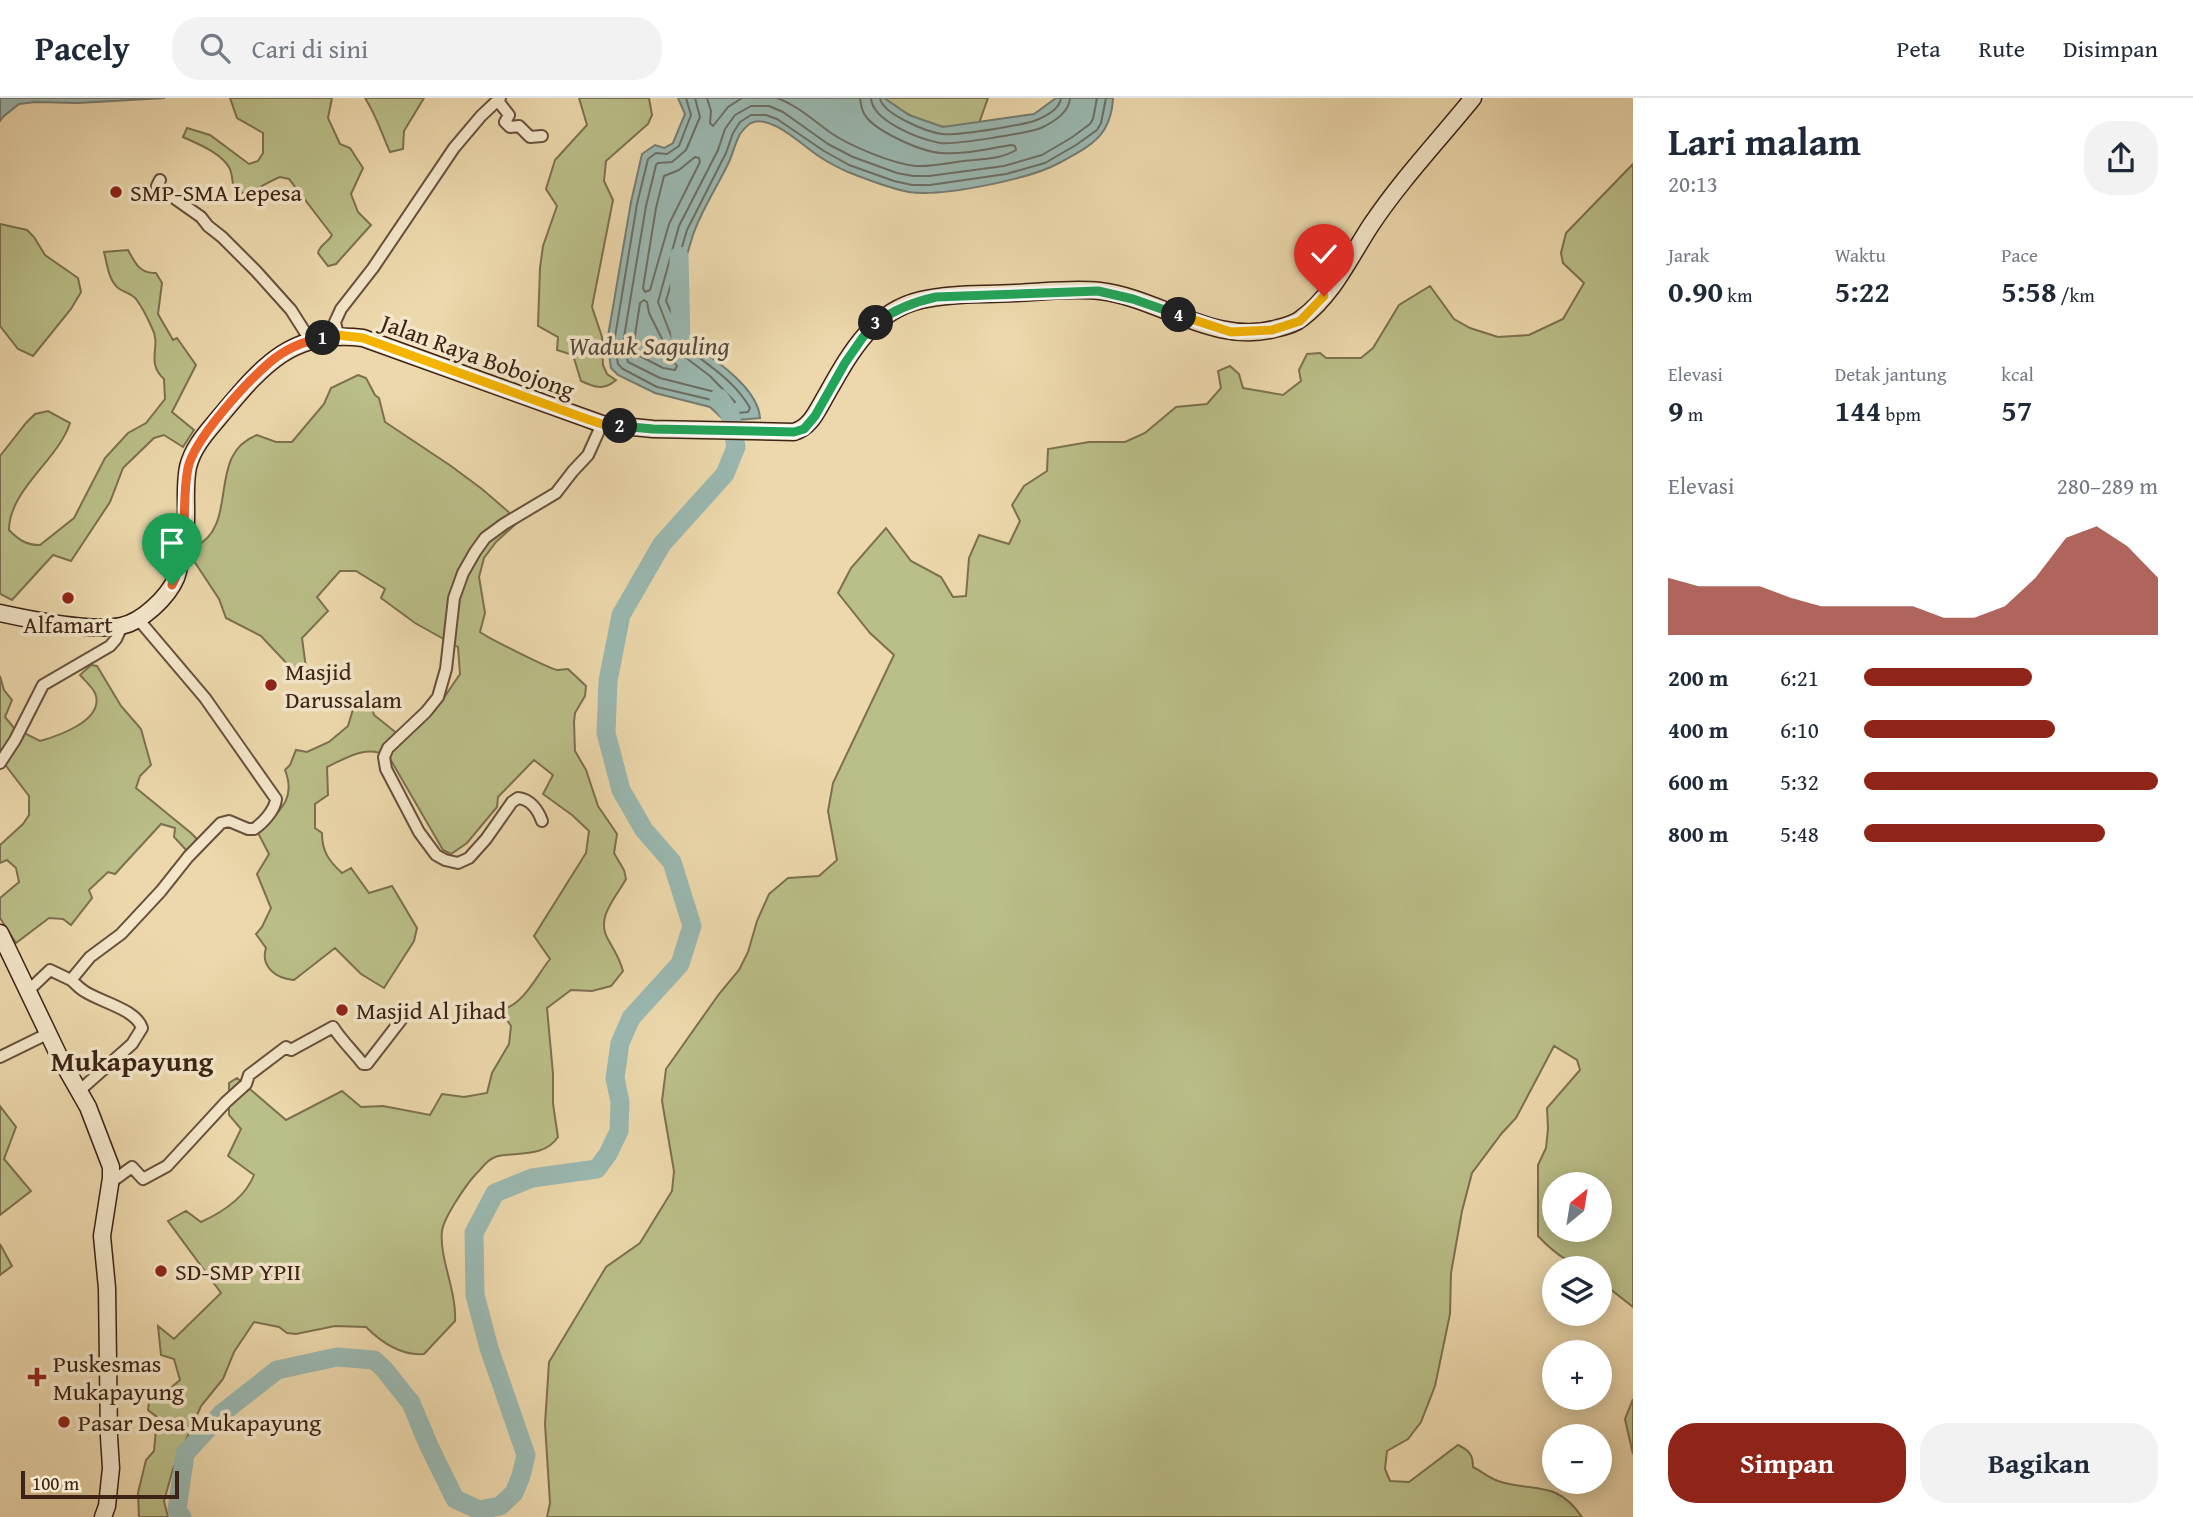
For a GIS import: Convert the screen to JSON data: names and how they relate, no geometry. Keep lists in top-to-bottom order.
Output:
{
  "streets": {
    "main road": ["Jalan Raya Bobojong"]
  },
  "districts": ["Mukapayung"],
  "water": ["Waduk Saguling"],
  "places": {
    "other": [
      "SMP-SMA Lepesa",
      "Alfamart",
      "Masjid Darussalam",
      "Masjid Al Jihad",
      "SD-SMP YPII",
      "Pasar Desa Mukapayung"
    ],
    "health": ["Puskesmas Mukapayung"]
  },
  "scale_bar": "100 m",
  "north": "top right",
  "page": {
    "header": "Pacely",
    "search": "Cari di sini",
    "nav": ["Peta", "Rute", "Disimpan"],
    "heading": ["Lari malam", "20:13"],
    "stats": [
      ["Jarak", "0.90 km"],
      ["Waktu", "5:22"],
      ["Pace", "5:58 /km"],
      ["Elevasi", "9 m"],
      ["Detak jantung", "144 bpm"],
      ["kcal", "57"]
    ],
    "pins": [
      "4",
      "3",
      "1",
      "2"
    ],
    "chart": ["Elevasi", "280–289 m"],
    "list": [
      {
        "name": "200 m",
        "note": "6:21"
      },
      {
        "name": "400 m",
        "note": "6:10"
      },
      {
        "name": "600 m",
        "note": "5:32"
      },
      {
        "name": "800 m",
        "note": "5:48"
      }
    ],
    "map_buttons": ["+", "−"],
    "buttons": ["Simpan", "Bagikan"],
    "scale": "100 m"
  }
}
